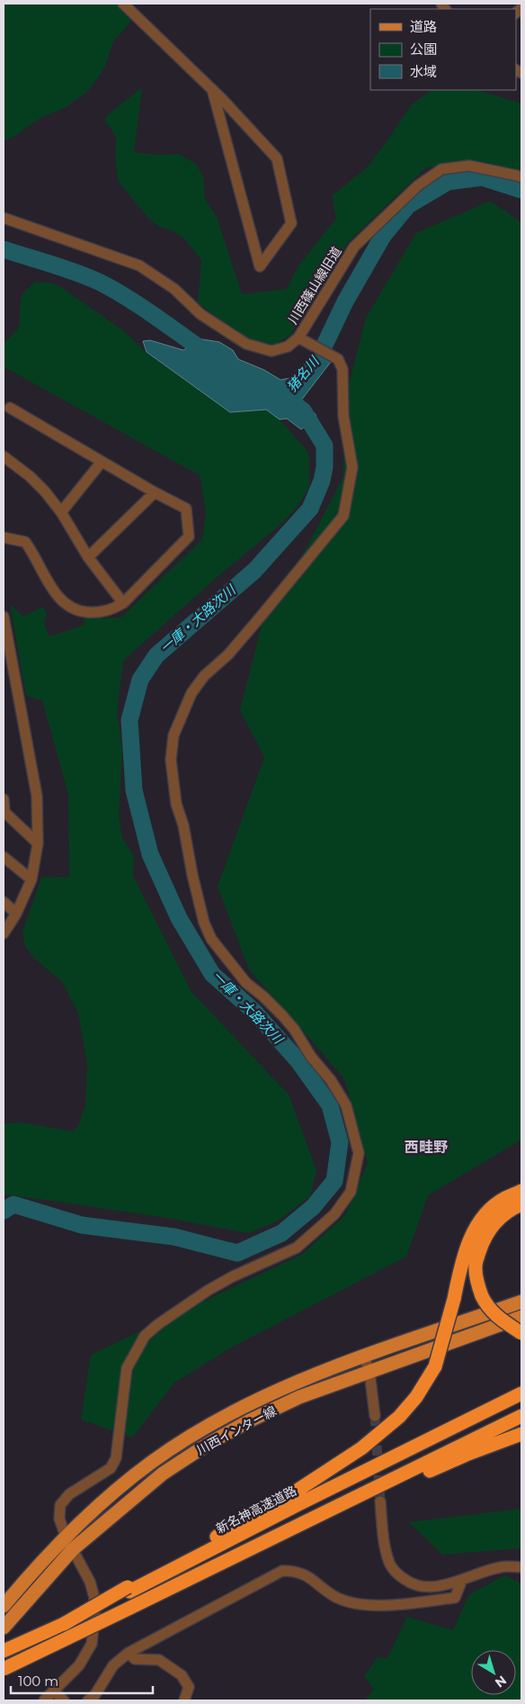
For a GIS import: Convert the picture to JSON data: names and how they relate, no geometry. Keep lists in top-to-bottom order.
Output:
{
  "streets": {
    "highway": ["新名神高速道路"],
    "main road": ["川西インター線"],
    "street": ["川西篠山線旧道"]
  },
  "districts": ["西畦野"],
  "water": ["猪名川", "一庫・大路次川"],
  "legend": ["道路", "公園", "水域"],
  "scale_bar": "100 m",
  "north": "bottom right"
}
